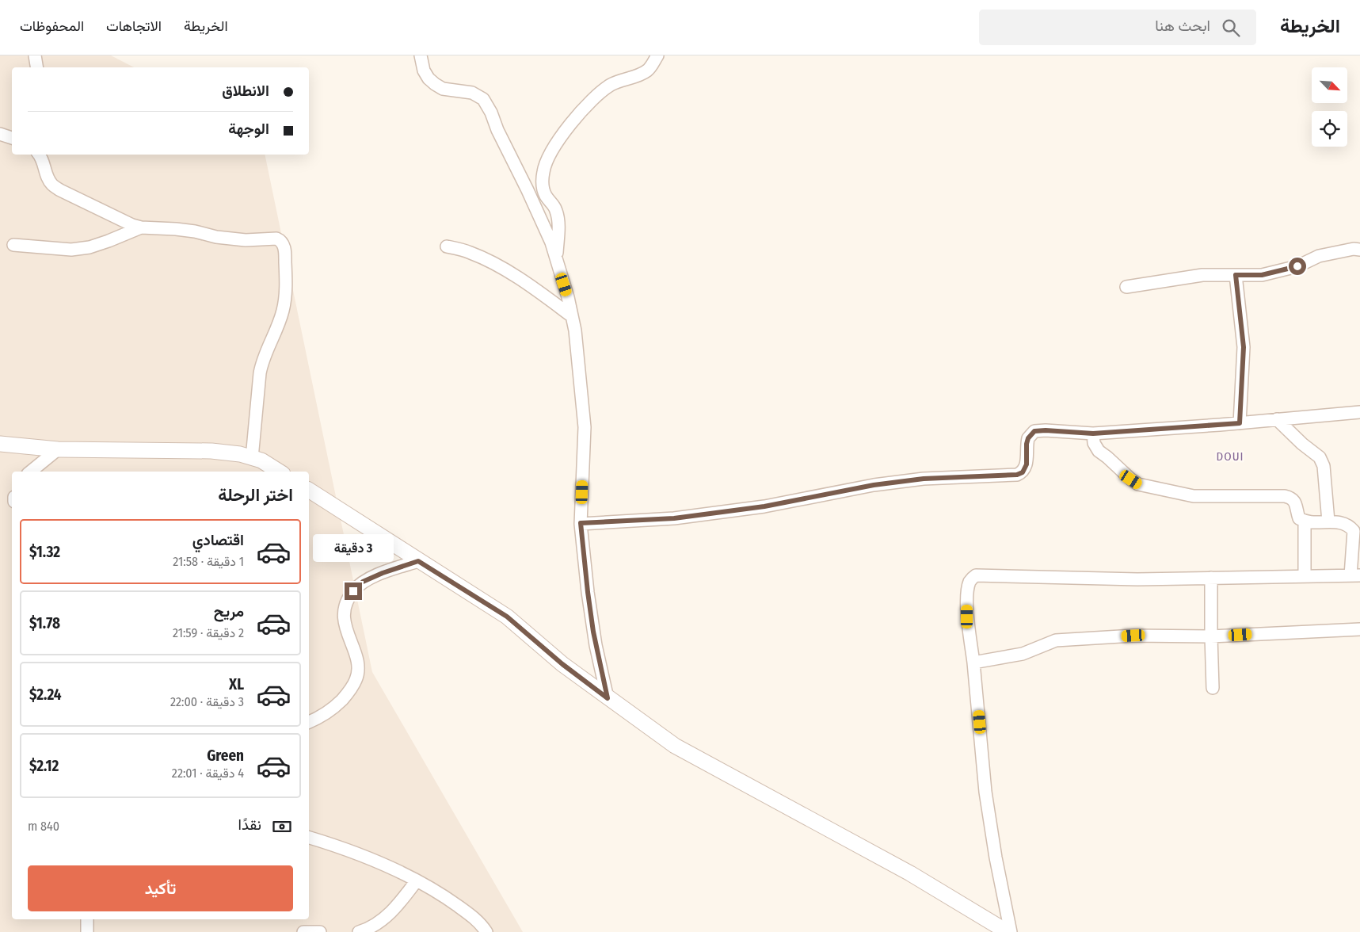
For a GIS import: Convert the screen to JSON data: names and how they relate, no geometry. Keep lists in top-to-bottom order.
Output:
{
  "districts": ["DOUI"],
  "north": "bottom right",
  "page": {
    "header": "الخريطة",
    "search": "ابحث هنا",
    "nav": ["الخريطة", "الاتجاهات", "المحفوظات"],
    "banner": ["الانطلاق", "الوجهة"],
    "heading": "اختر الرحلة",
    "list": [
      {
        "name": "اقتصادي",
        "note": "1 دقيقة · 21:58",
        "value": "$1.32"
      },
      {
        "name": "مريح",
        "note": "2 دقيقة · 21:59",
        "value": "$1.78"
      },
      {
        "name": "XL",
        "note": "3 دقيقة · 22:00",
        "value": "$2.24"
      },
      {
        "name": "Green",
        "note": "4 دقيقة · 22:01",
        "value": "$2.12"
      }
    ],
    "bubble": "3 دقيقة",
    "pay": ["نقدًا", "840 m"],
    "buttons": "تأكيد"
  }
}
